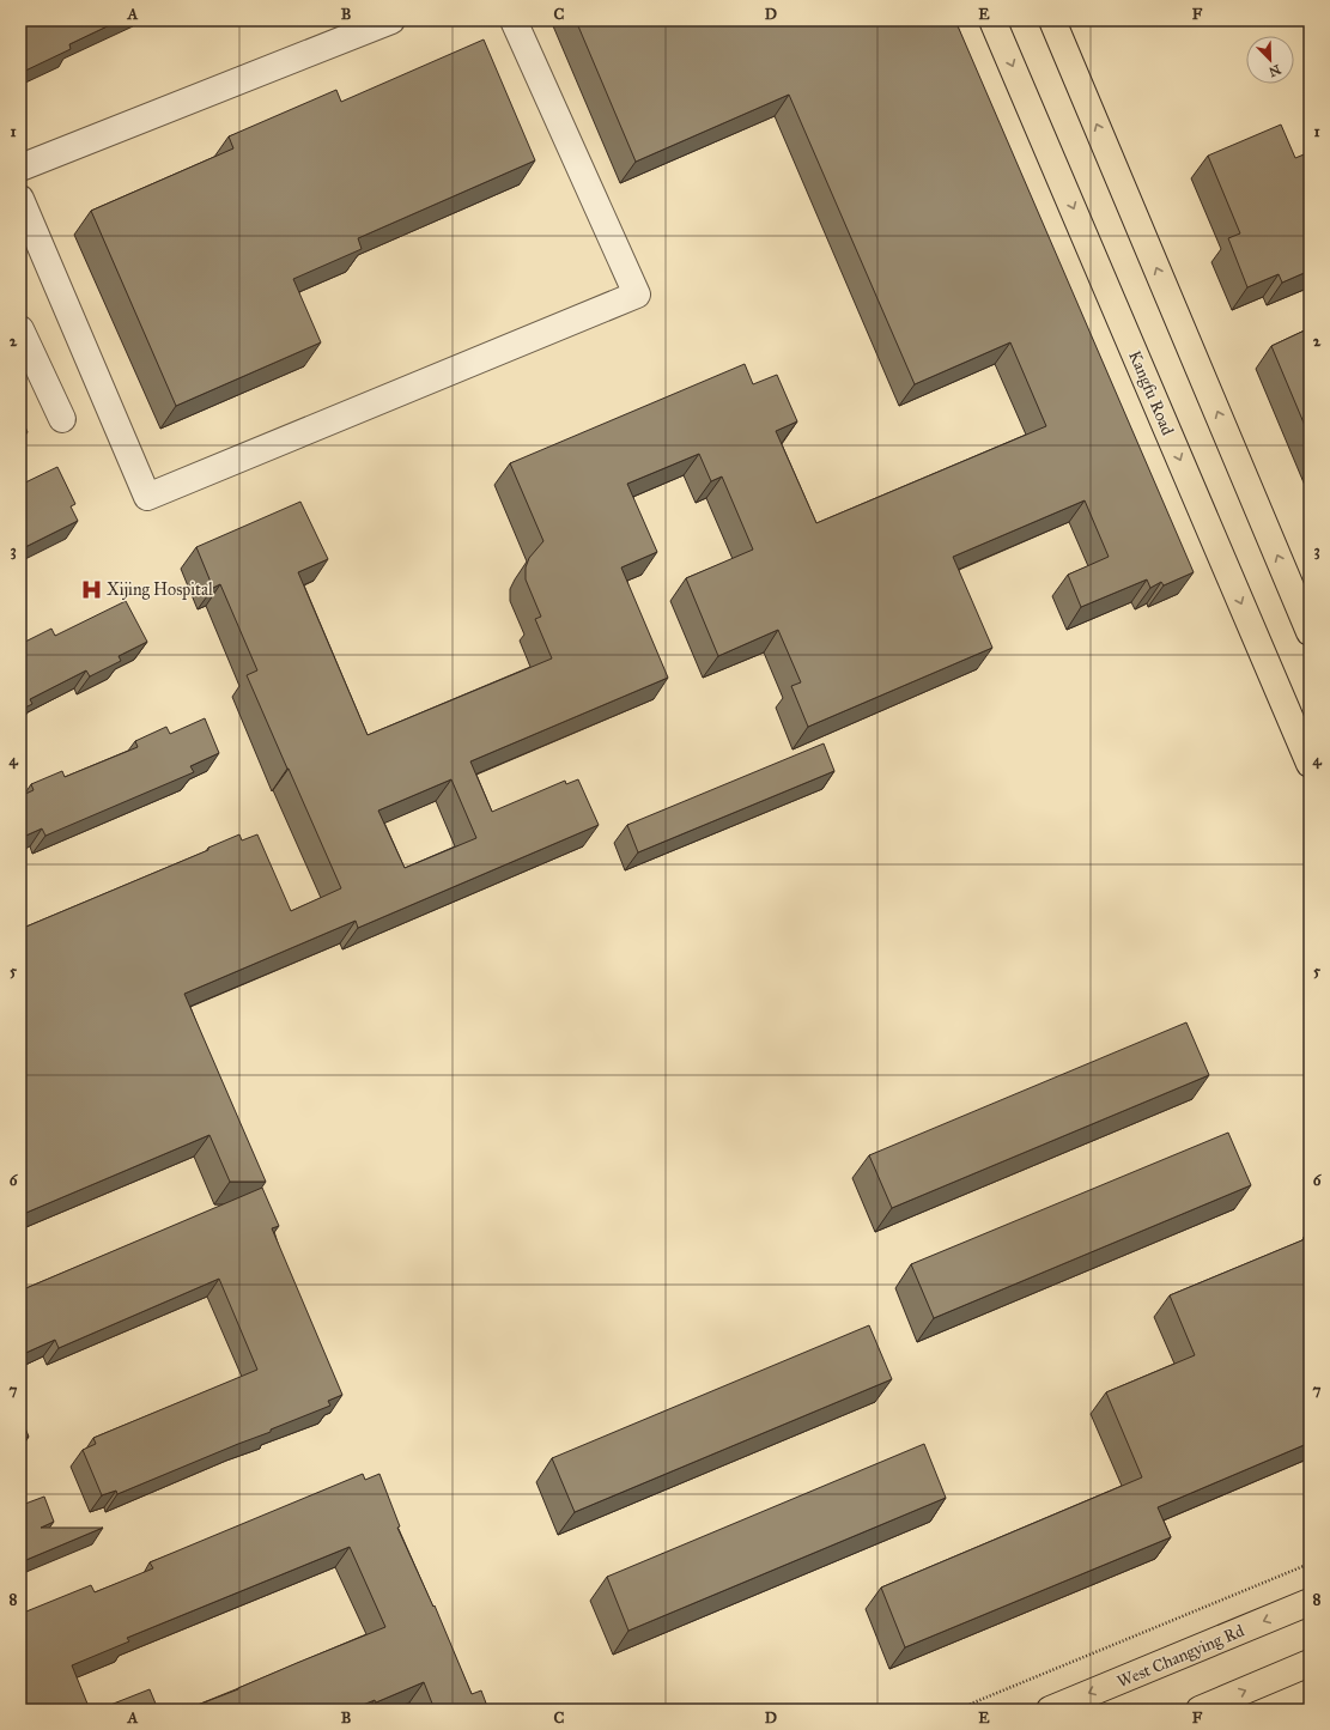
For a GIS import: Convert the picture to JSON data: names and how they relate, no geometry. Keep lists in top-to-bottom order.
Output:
{
  "streets": {
    "main road": ["Kangfu Road", "West Changying Rd"]
  },
  "places": {
    "hospital": ["Xijing Hospital"]
  },
  "north": "bottom right",
  "grid": {
    "columns": [
      "A",
      "B",
      "C",
      "D",
      "E",
      "F"
    ],
    "rows": [
      "1",
      "2",
      "3",
      "4",
      "5",
      "6",
      "7",
      "8"
    ]
  }
}
